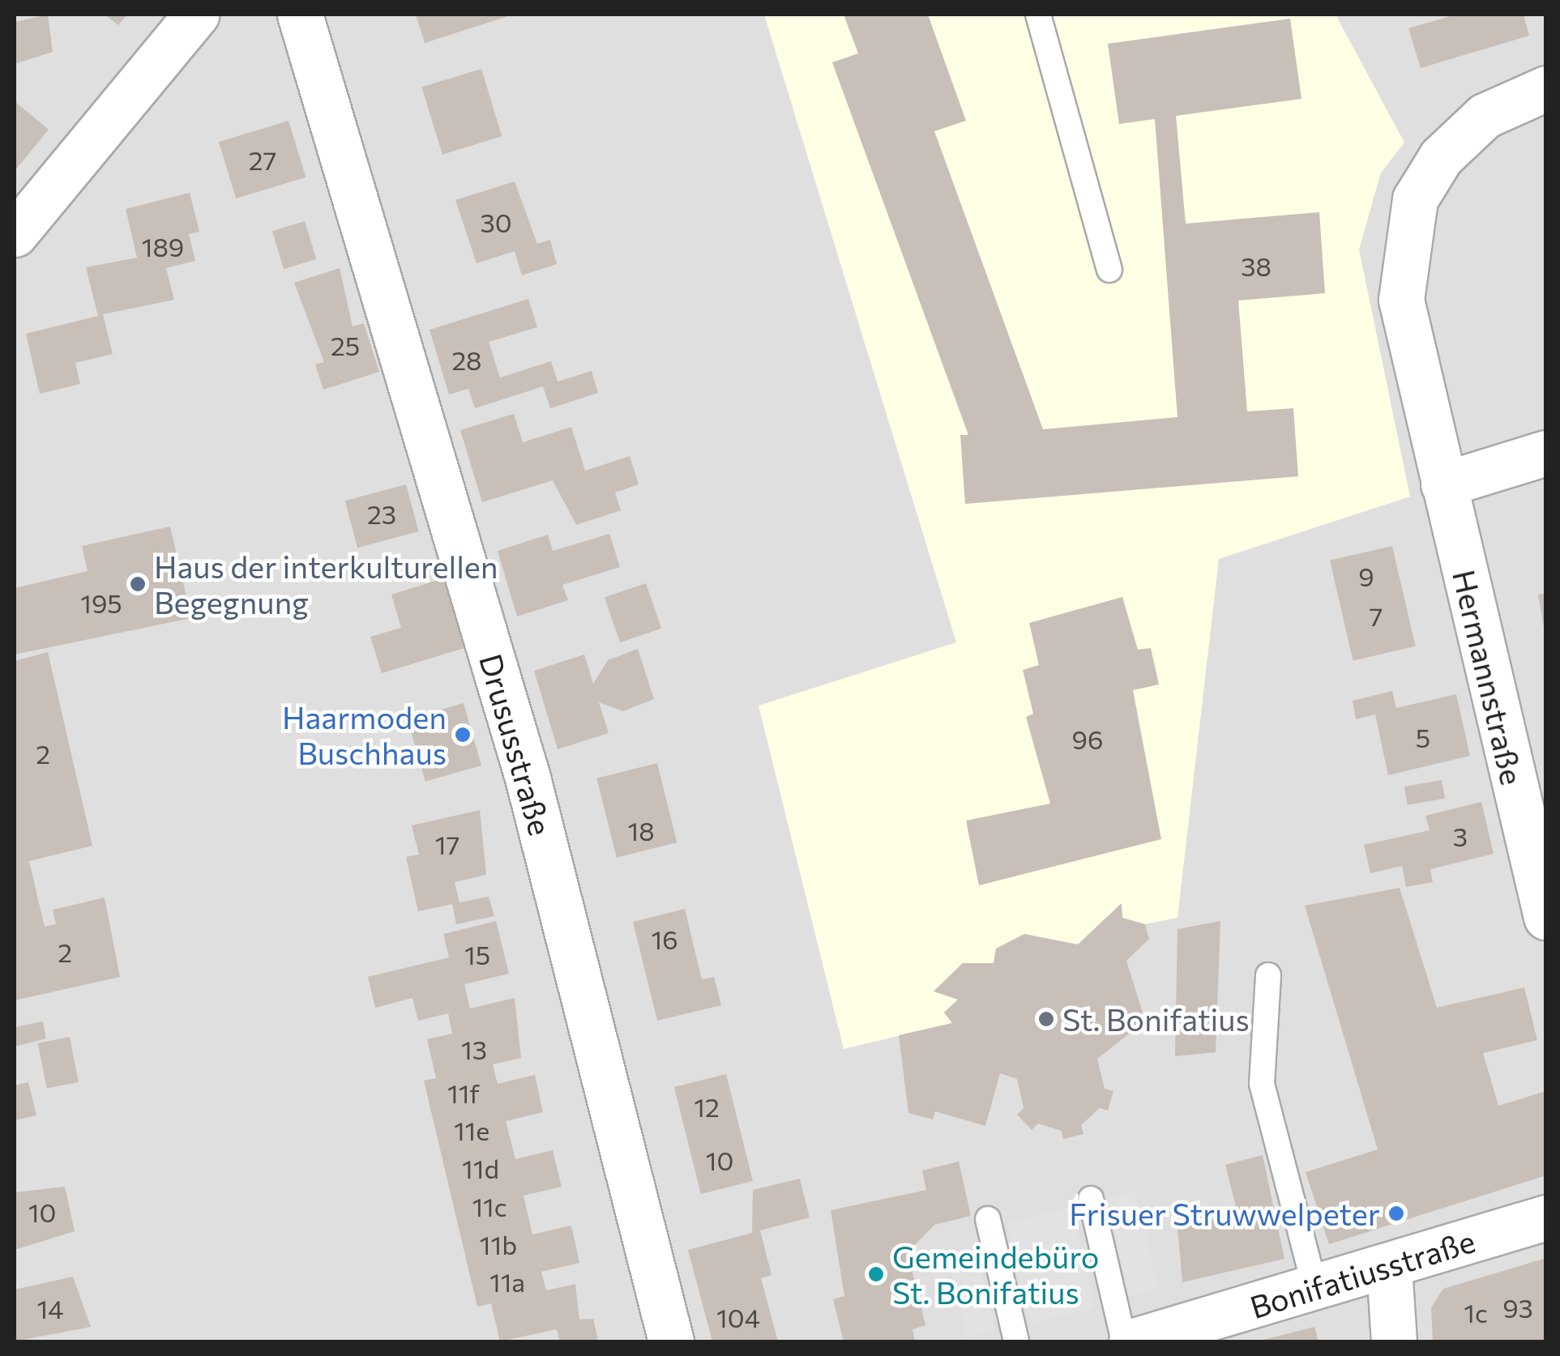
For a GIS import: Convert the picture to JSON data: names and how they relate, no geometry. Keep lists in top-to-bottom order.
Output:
{
  "streets": {
    "street": ["Hermannstraße", "Drususstraße", "Bonifatiusstraße"]
  },
  "places": [
    "Haus der interkulturellen Begegnung",
    "Haarmoden Buschhaus",
    "St. Bonifatius",
    "Frisuer Struwwelpeter",
    "Gemeindebüro St. Bonifatius"
  ],
  "house_numbers": [
    "27",
    "30",
    "189",
    "38",
    "25",
    "28",
    "23",
    "9",
    "195",
    "7",
    "5",
    "96",
    "2",
    "18",
    "3",
    "17",
    "16",
    "2",
    "15",
    "13",
    "11f",
    "12",
    "11e",
    "10",
    "11d",
    "11c",
    "10",
    "11b",
    "11a",
    "93",
    "14",
    "1c",
    "104"
  ]
}
